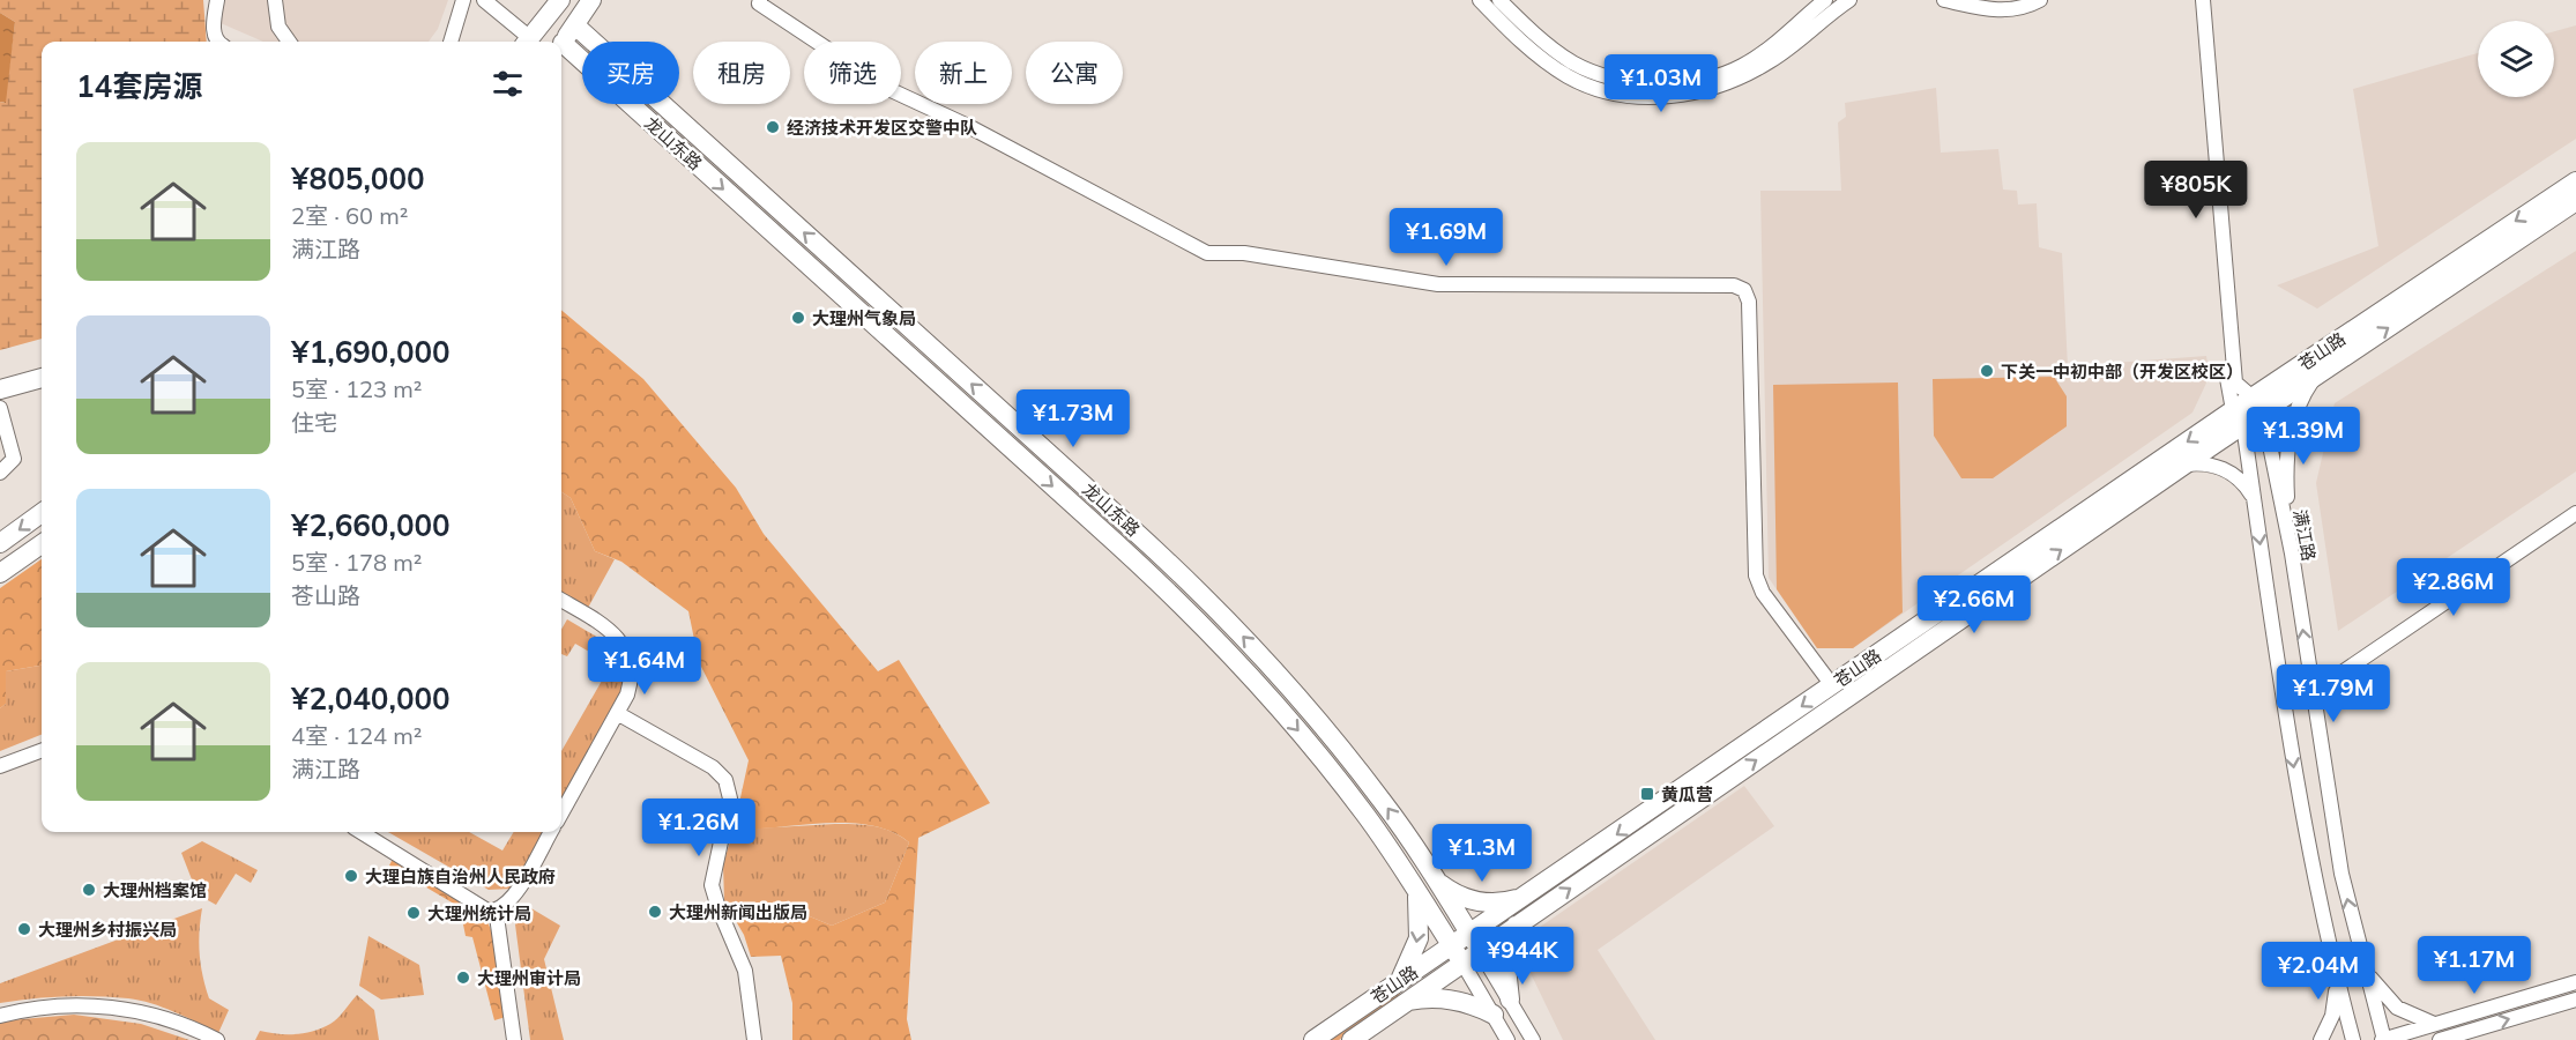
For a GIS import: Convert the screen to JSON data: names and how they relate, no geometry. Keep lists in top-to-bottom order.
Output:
{
  "streets": {
    "main road": ["龙山东路", "苍山路"],
    "street": ["满江路"]
  },
  "crossings": [
    ["龙山东路", "苍山路"],
    ["苍山路", "满江路"]
  ],
  "places": {
    "other": [
      "经济技术开发区交警中队",
      "大理州气象局",
      "下关一中初中部（开发区校区）",
      "大理白族自治州人民政府",
      "大理州档案馆",
      "大理州新闻出版局",
      "大理州统计局",
      "大理州乡村振兴局",
      "大理州审计局"
    ],
    "transit": ["黄瓜营"]
  },
  "page": {
    "chip": [
      "买房",
      "租房",
      "筛选",
      "新上",
      "公寓"
    ],
    "heading": "14套房源",
    "price": [
      "¥1.03M",
      "¥805K",
      "¥1.69M",
      "¥1.73M",
      "¥1.39M",
      "¥2.86M",
      "¥2.66M",
      "¥1.64M",
      "¥1.79M",
      "¥1.26M",
      "¥1.3M",
      "¥944K",
      "¥1.17M",
      "¥2.04M"
    ],
    "list": [
      {
        "name": "¥805,000",
        "note": "2室 · 60 m² · 满江路"
      },
      {
        "name": "¥1,690,000",
        "note": "5室 · 123 m² · 住宅"
      },
      {
        "name": "¥2,660,000",
        "note": "5室 · 178 m² · 苍山路"
      },
      {
        "name": "¥2,040,000",
        "note": "4室 · 124 m² · 满江路"
      }
    ]
  }
}
